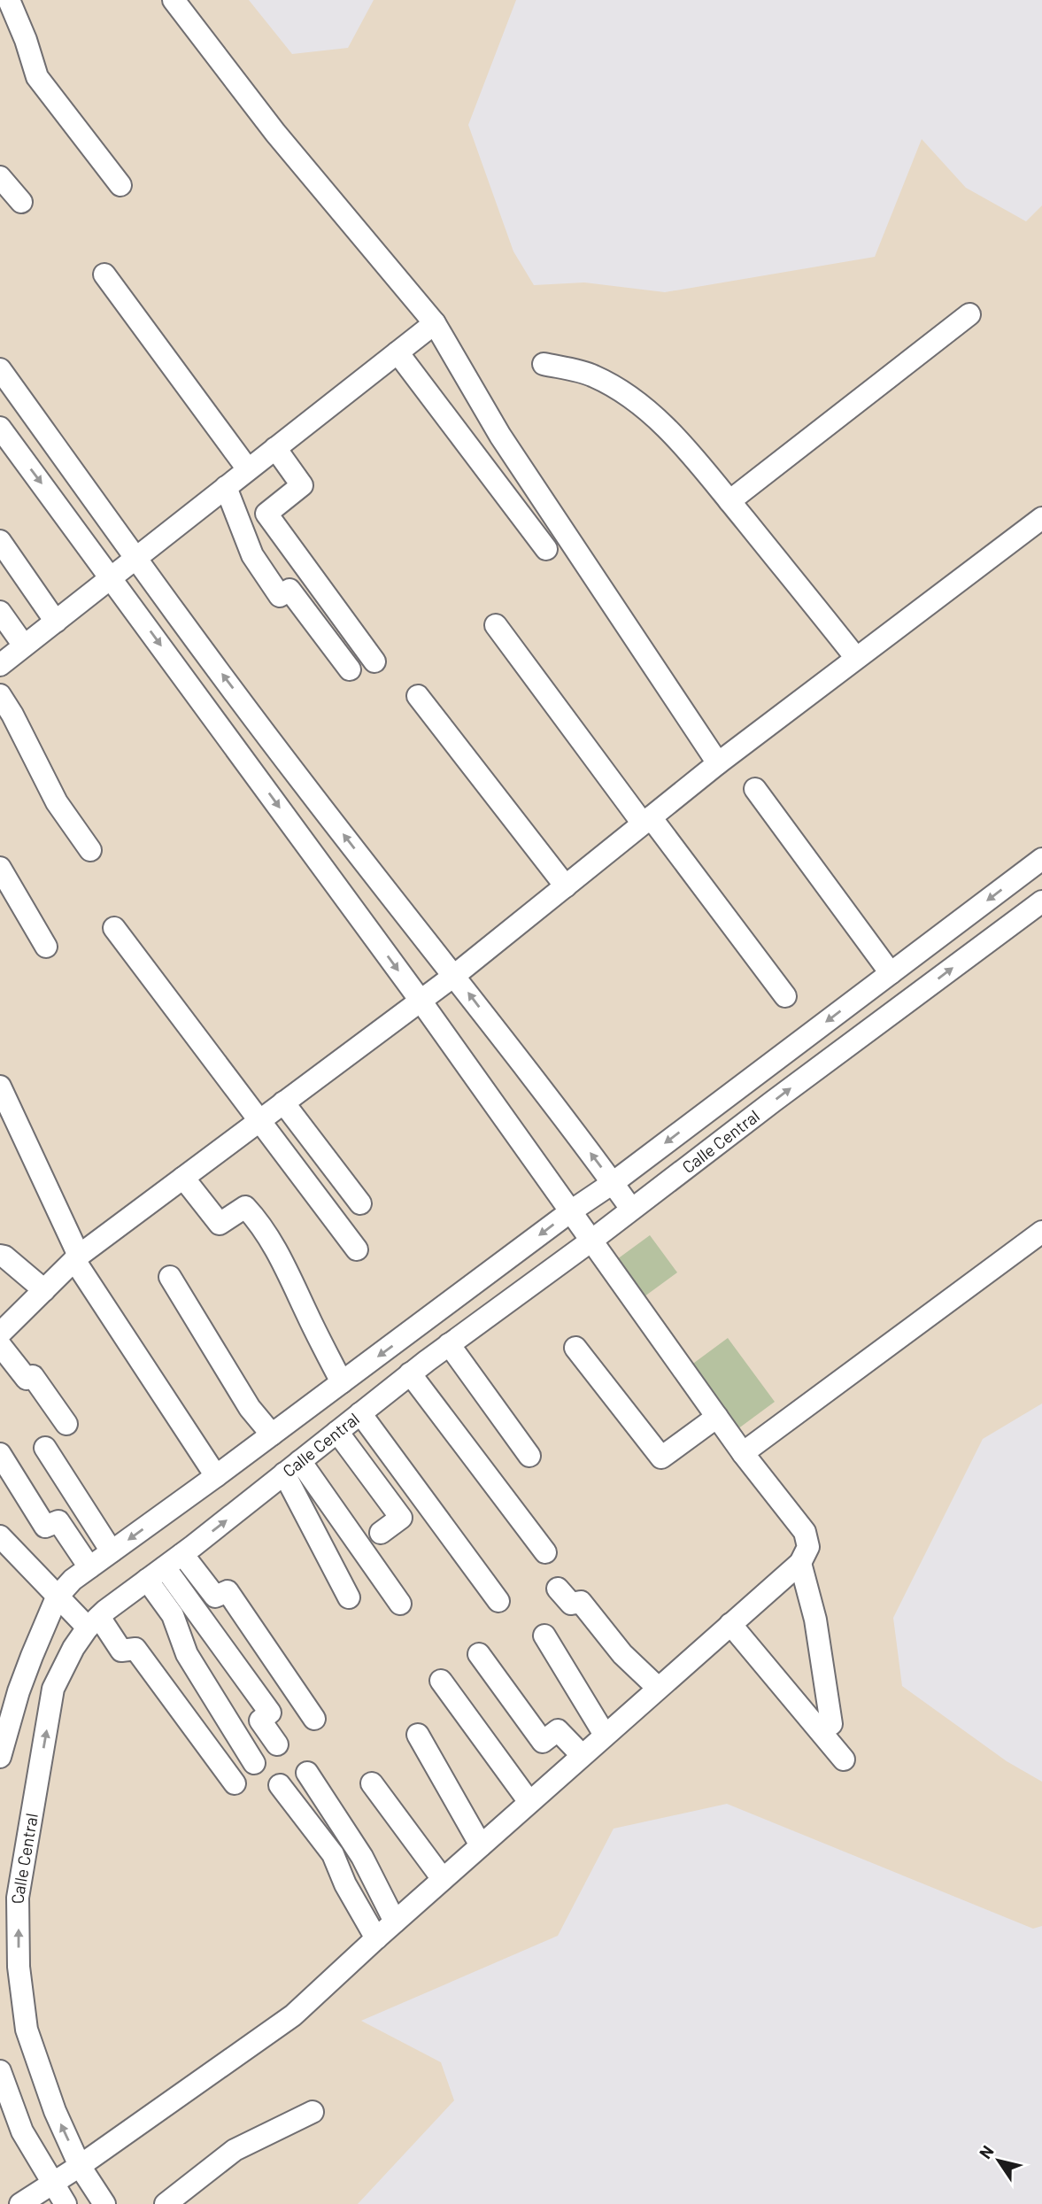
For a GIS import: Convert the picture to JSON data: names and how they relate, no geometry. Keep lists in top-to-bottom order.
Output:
{
  "streets": {
    "street": ["Calle Central"]
  },
  "north": "top left"
}
